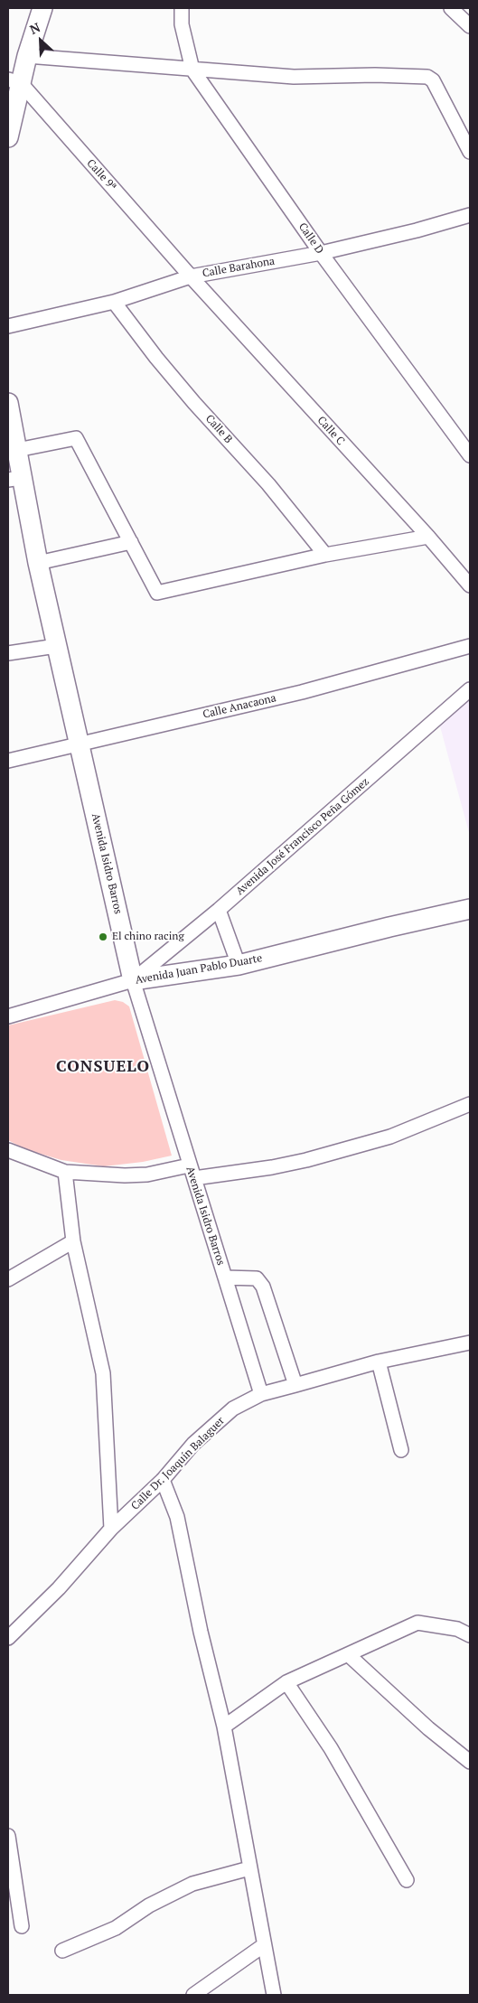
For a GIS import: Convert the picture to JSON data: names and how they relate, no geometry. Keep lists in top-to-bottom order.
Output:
{
  "streets": {
    "street": [
      "Calle 9ª",
      "Calle D",
      "Calle Barahona",
      "Calle B",
      "Calle C",
      "Calle Anacaona",
      "Avenida José Francisco Peña Gómez",
      "Avenida Isidro Barros",
      "Avenida Juan Pablo Duarte",
      "Calle Dr. Joaquín Balaguer"
    ]
  },
  "crossings": [
    ["Calle 9ª", "Calle Barahona"],
    ["Calle 9ª", "Calle C"],
    ["Calle D", "Calle Barahona"],
    ["Calle Barahona", "Calle B"],
    ["Calle Barahona", "Calle C"],
    ["Calle Anacaona", "Avenida Isidro Barros"],
    ["Avenida José Francisco Peña Gómez", "Avenida Isidro Barros"],
    ["Avenida José Francisco Peña Gómez", "Avenida Juan Pablo Duarte"],
    ["Avenida Isidro Barros", "Avenida Juan Pablo Duarte"],
    ["Avenida Isidro Barros", "Calle Dr. Joaquín Balaguer"]
  ],
  "districts": ["CONSUELO"],
  "places": ["El chino racing"],
  "north": "top left"
}
